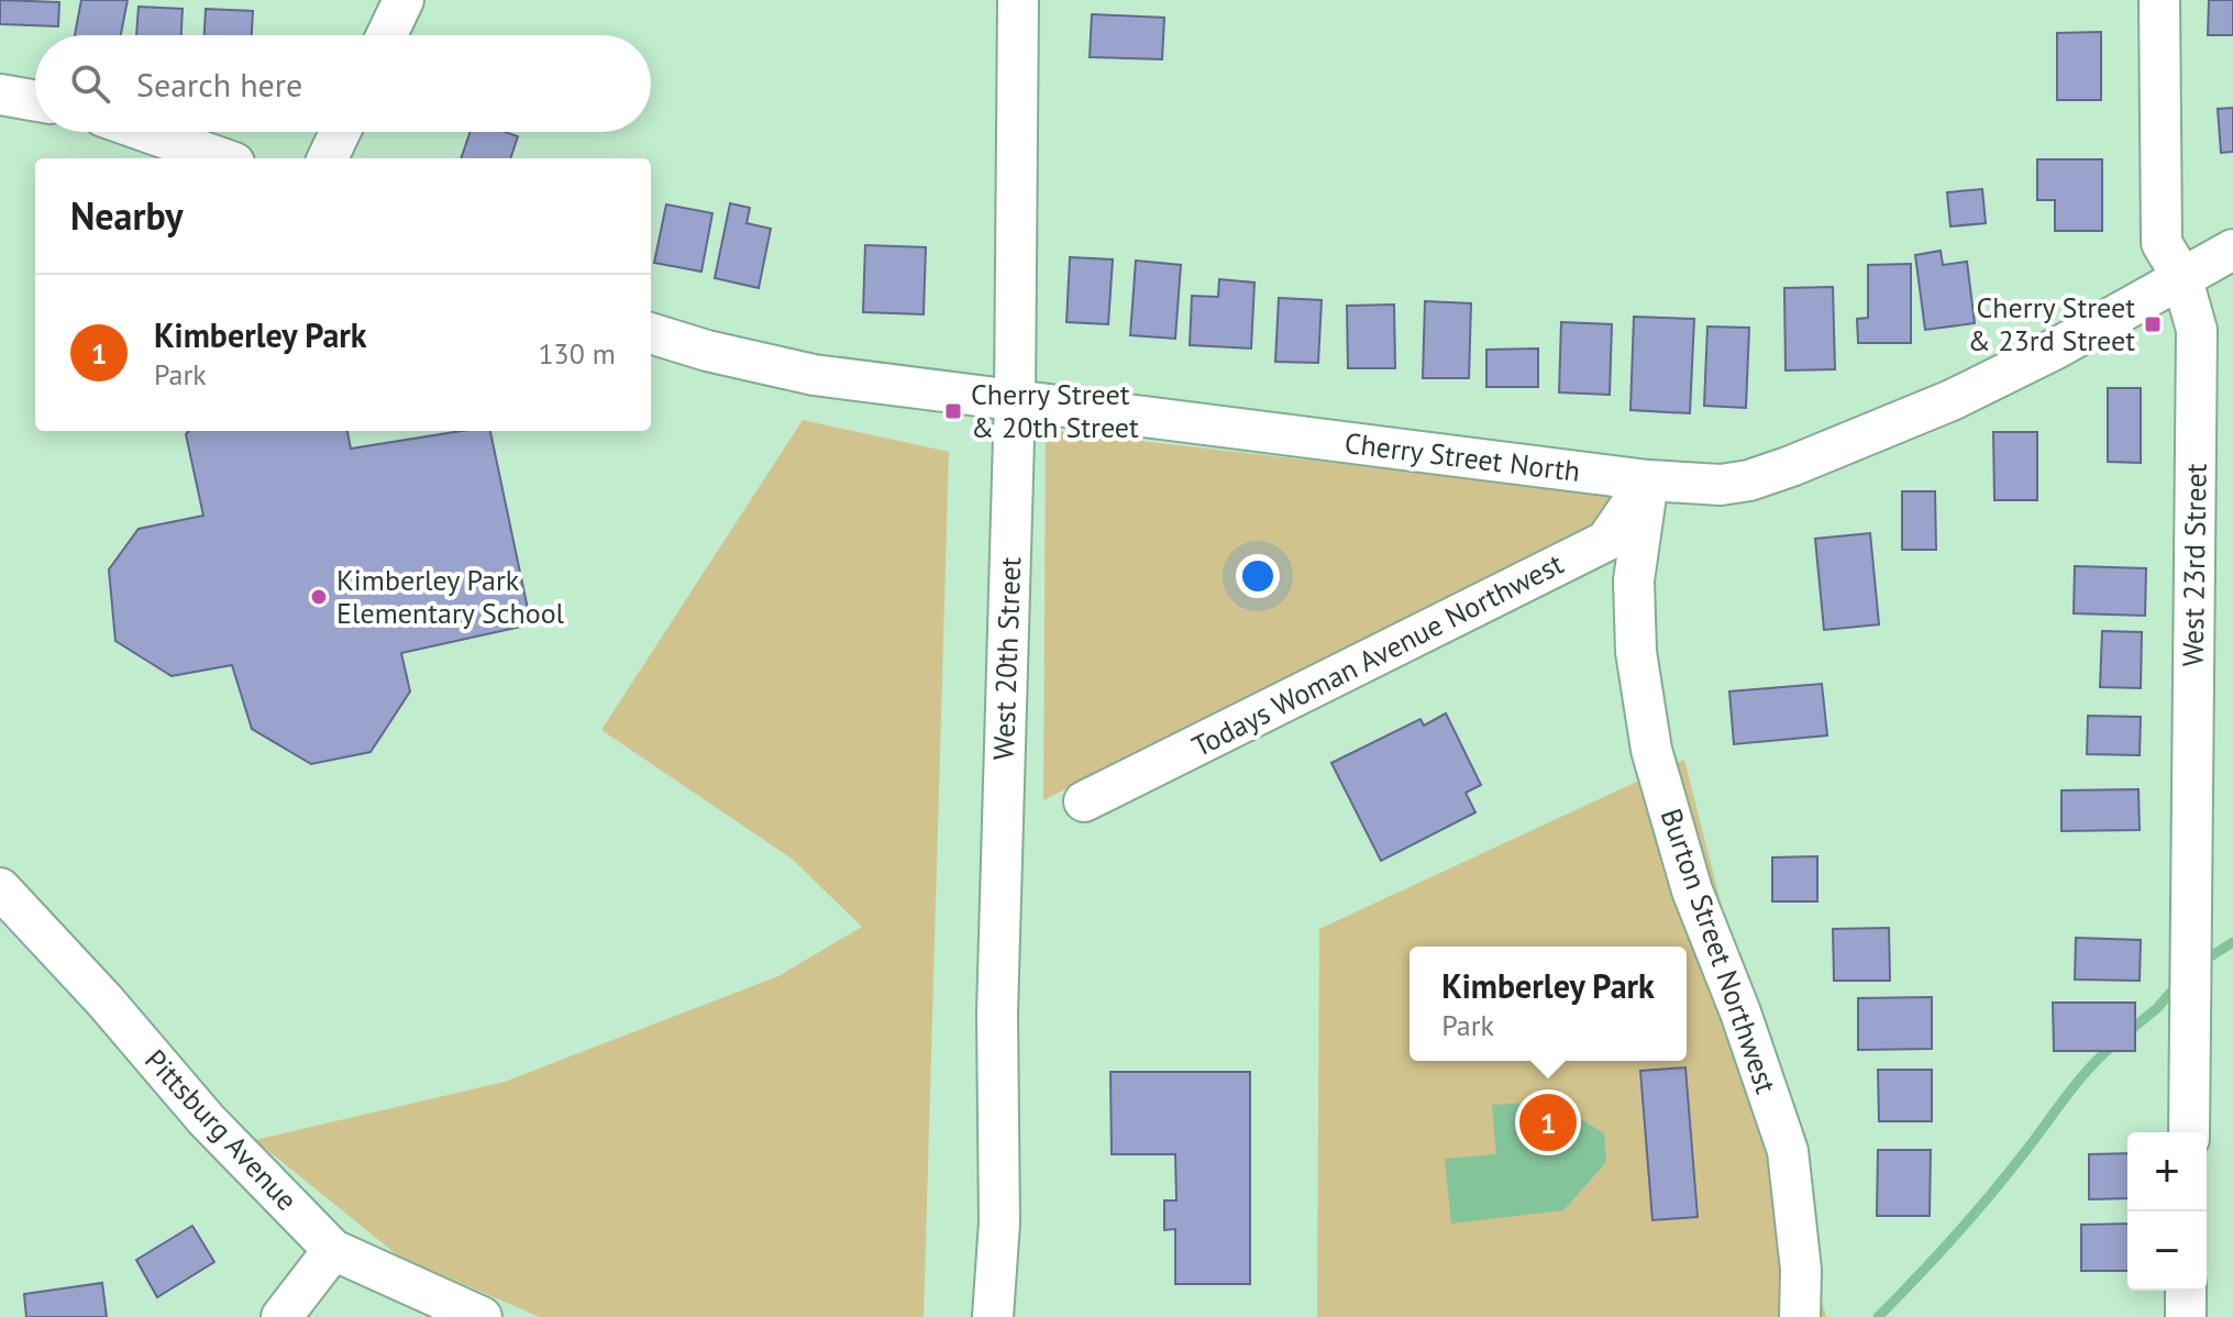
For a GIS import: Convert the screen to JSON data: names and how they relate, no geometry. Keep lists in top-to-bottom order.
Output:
{
  "streets": {
    "street": [
      "Cherry Street North",
      "West 23rd Street",
      "Todays Woman Avenue Northwest",
      "West 20th Street",
      "Burton Street Northwest",
      "Pittsburg Avenue"
    ]
  },
  "crossings": [
    ["Cherry Street North", "West 23rd Street"],
    ["Cherry Street North", "Todays Woman Avenue Northwest"],
    ["Cherry Street North", "West 20th Street"],
    ["Cherry Street North", "Burton Street Northwest"],
    ["Todays Woman Avenue Northwest", "Burton Street Northwest"]
  ],
  "places": {
    "transit": ["Cherry Street & 23rd Street", "Cherry Street & 20th Street"],
    "other": ["Kimberley Park Elementary School"]
  },
  "page": {
    "search": "Search here",
    "heading": "Nearby",
    "list": [
      {
        "mark": "1",
        "name": "Kimberley Park",
        "note": "Park",
        "value": "130 m"
      }
    ],
    "popup": ["Kimberley Park", "Park"],
    "pins": "1",
    "map_buttons": ["+", "−"]
  }
}
